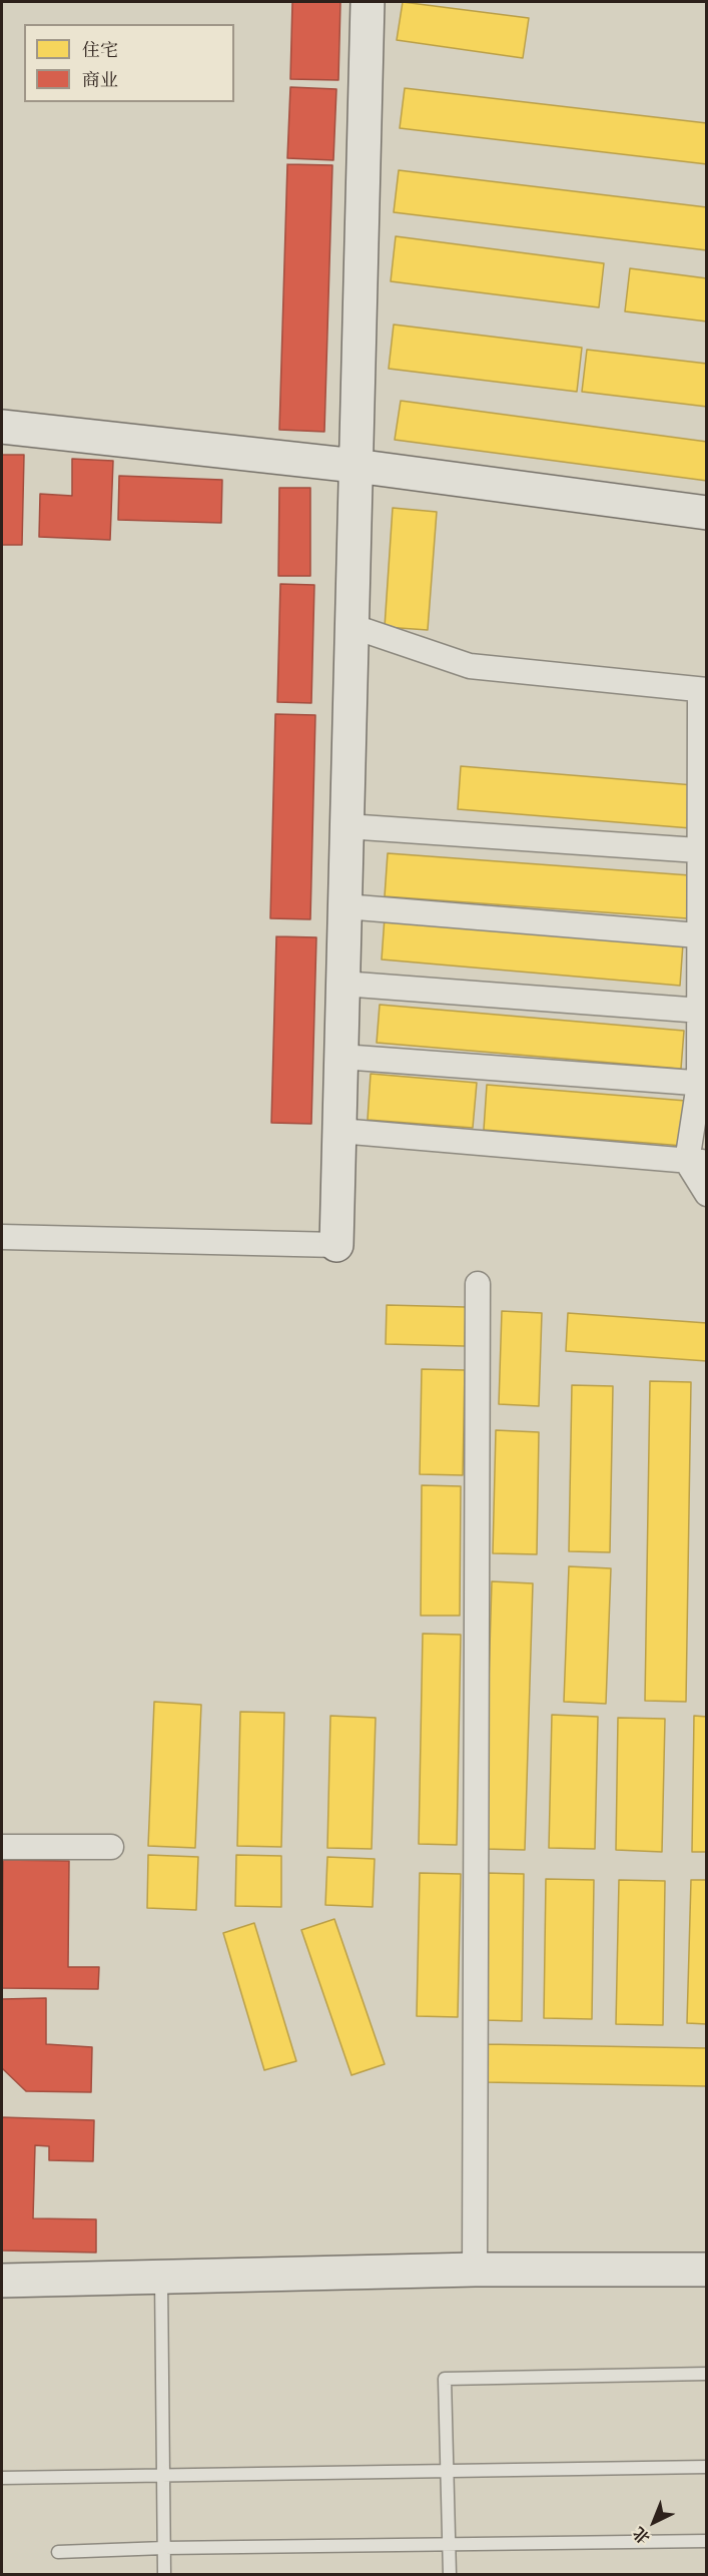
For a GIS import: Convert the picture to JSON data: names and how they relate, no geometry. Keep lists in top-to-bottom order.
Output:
{
  "legend": ["住宅", "商业"],
  "north": "bottom left"
}
